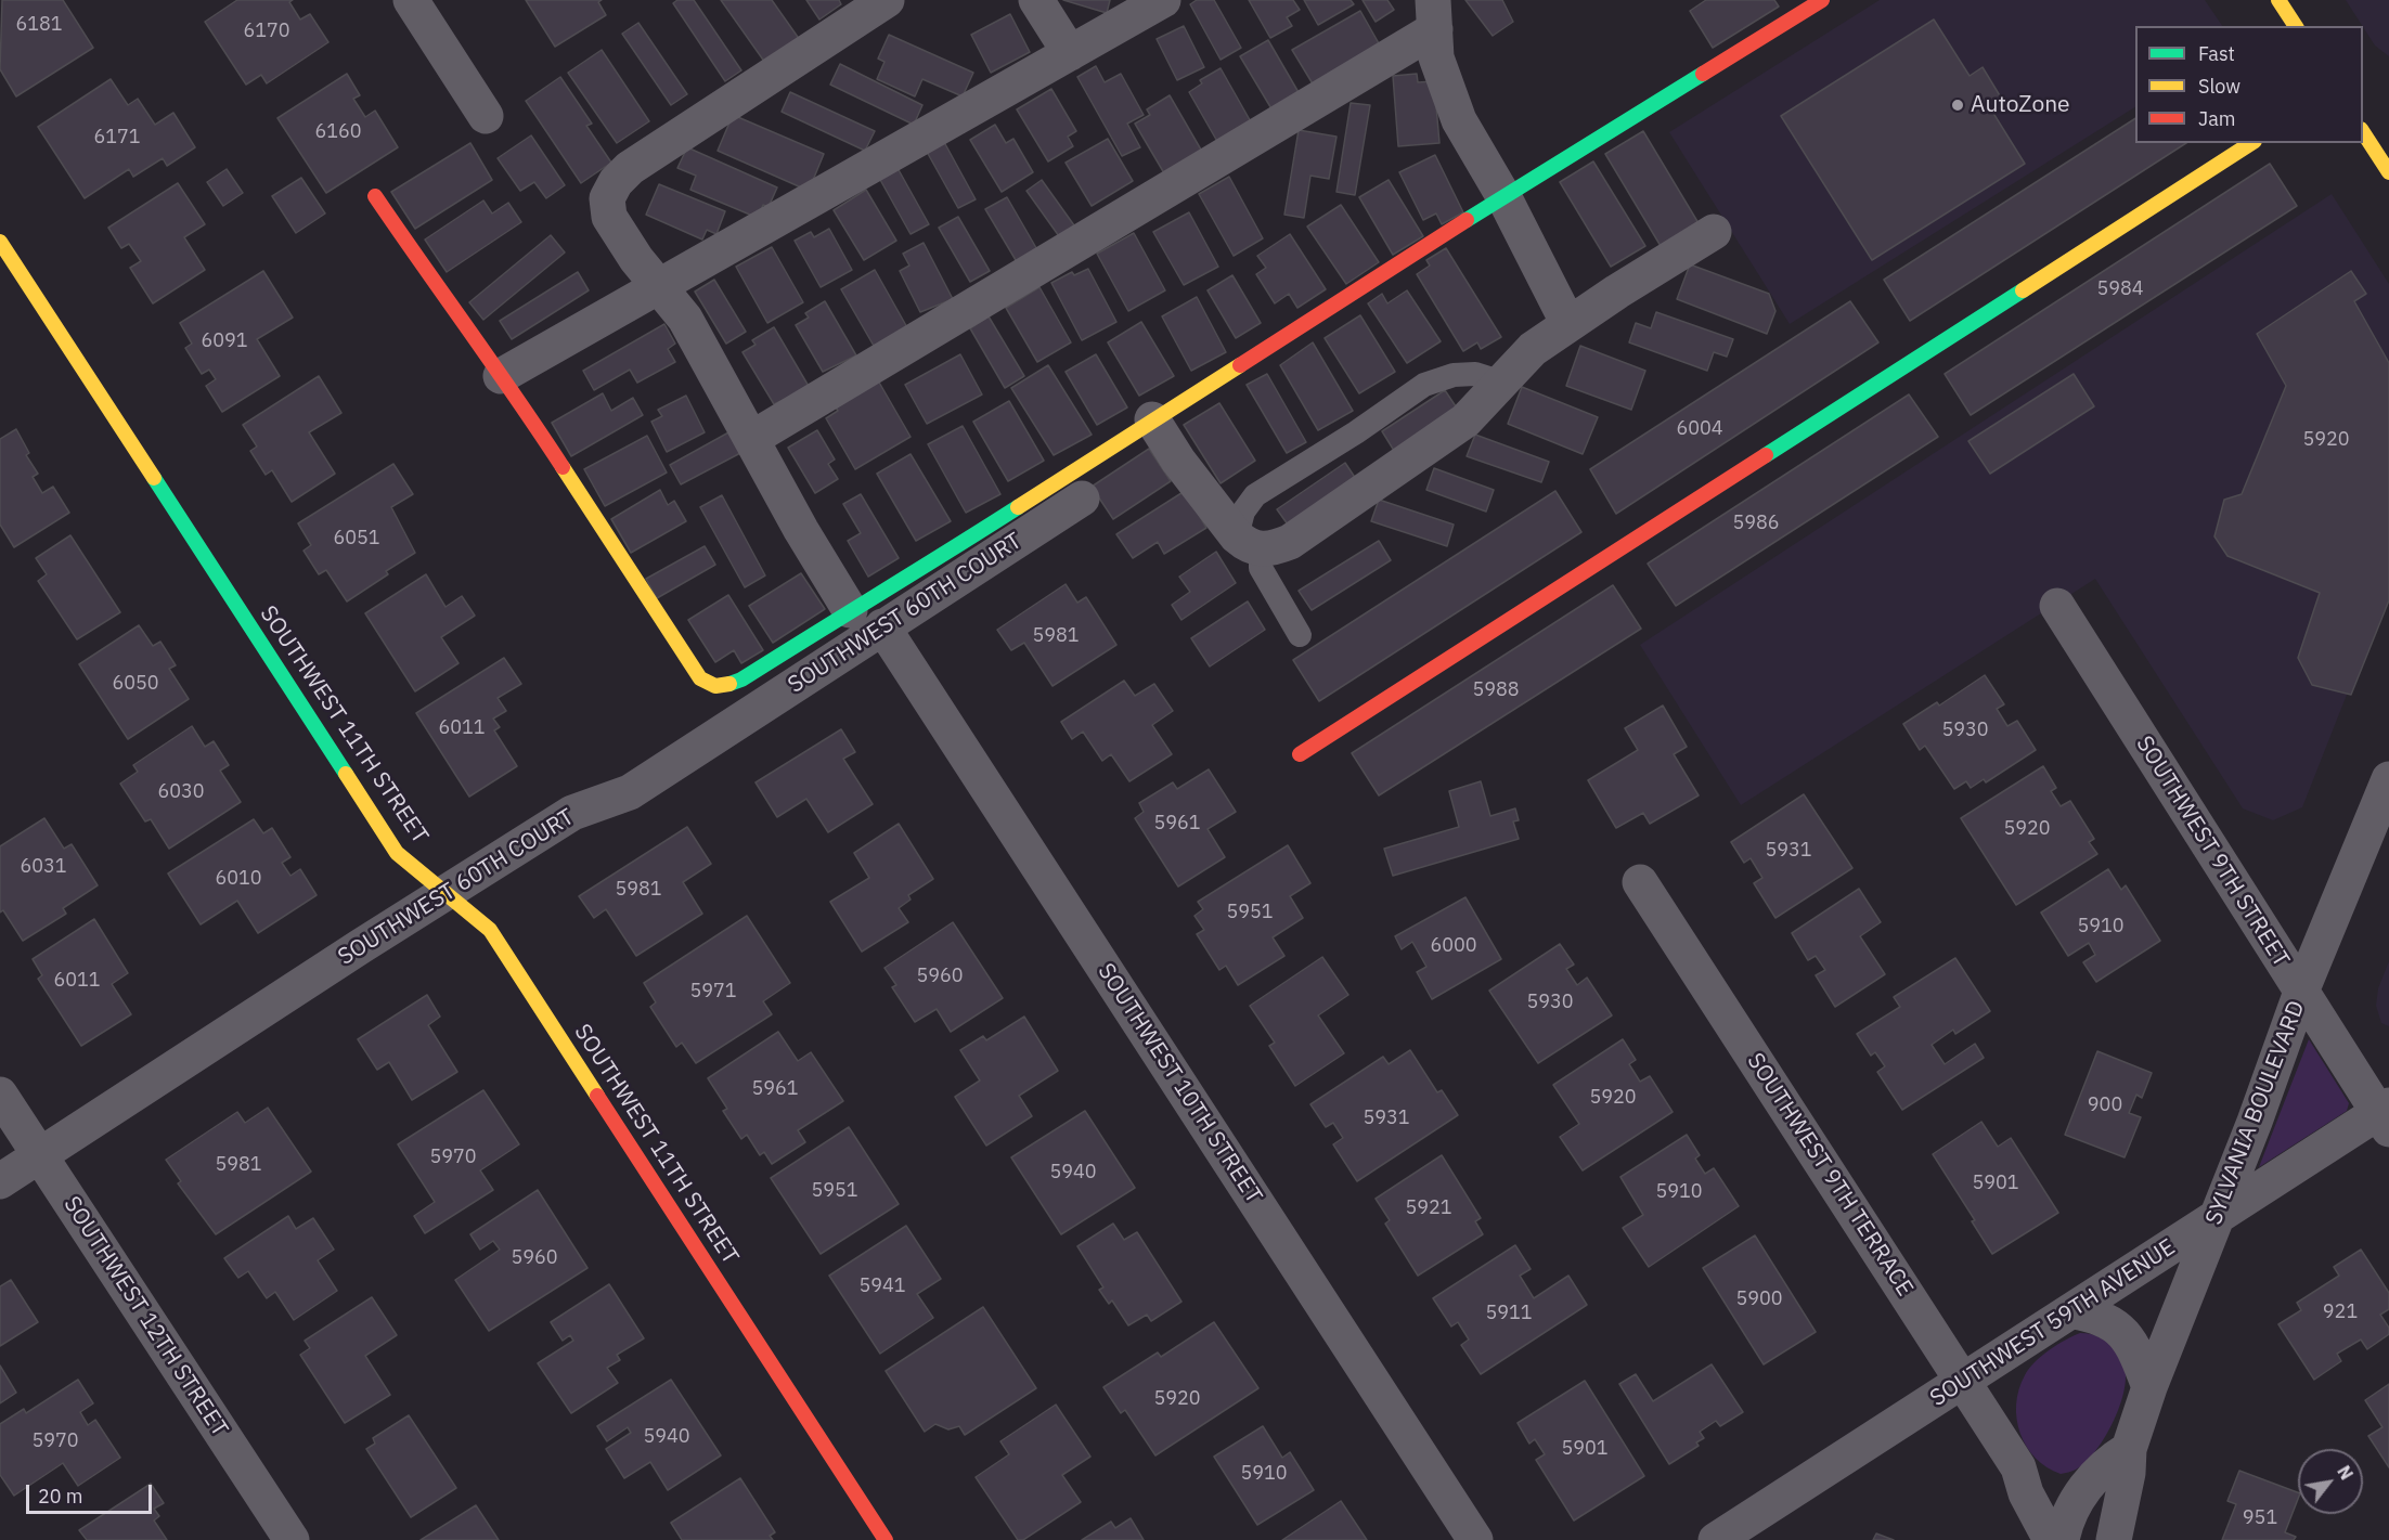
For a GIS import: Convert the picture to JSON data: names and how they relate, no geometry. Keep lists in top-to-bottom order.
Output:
{
  "streets": {
    "street": [
      "SOUTHWEST 60TH COURT",
      "SOUTHWEST 11TH STREET",
      "SOUTHWEST 9TH STREET",
      "SOUTHWEST 10TH STREET",
      "SYLVANIA BOULEVARD",
      "SOUTHWEST 9TH TERRACE",
      "SOUTHWEST 12TH STREET",
      "SOUTHWEST 59TH AVENUE"
    ]
  },
  "crossings": [
    ["SOUTHWEST 60TH COURT", "SOUTHWEST 11TH STREET"],
    ["SOUTHWEST 60TH COURT", "SOUTHWEST 10TH STREET"],
    ["SOUTHWEST 60TH COURT", "SOUTHWEST 12TH STREET"],
    ["SOUTHWEST 9TH STREET", "SYLVANIA BOULEVARD"],
    ["SOUTHWEST 9TH STREET", "SOUTHWEST 59TH AVENUE"],
    ["SYLVANIA BOULEVARD", "SOUTHWEST 9TH TERRACE"],
    ["SYLVANIA BOULEVARD", "SOUTHWEST 59TH AVENUE"],
    ["SOUTHWEST 9TH TERRACE", "SOUTHWEST 59TH AVENUE"]
  ],
  "places": ["AutoZone"],
  "house_numbers": [
    "6181",
    "6170",
    "6160",
    "6171",
    "5984",
    "6091",
    "6004",
    "5920",
    "5986",
    "6051",
    "5981",
    "6050",
    "5988",
    "6011",
    "5930",
    "6030",
    "5961",
    "5920",
    "5931",
    "6031",
    "6010",
    "5981",
    "5951",
    "5910",
    "6000",
    "5960",
    "6011",
    "5971",
    "5930",
    "5961",
    "5920",
    "900",
    "5931",
    "5970",
    "5981",
    "5940",
    "5901",
    "5951",
    "5910",
    "5921",
    "5960",
    "5941",
    "5900",
    "921",
    "5911",
    "5920",
    "5940",
    "5970",
    "5901",
    "5910",
    "951"
  ],
  "legend": ["Fast", "Slow", "Jam"],
  "scale_bar": "20 m",
  "north": "top right"
}
